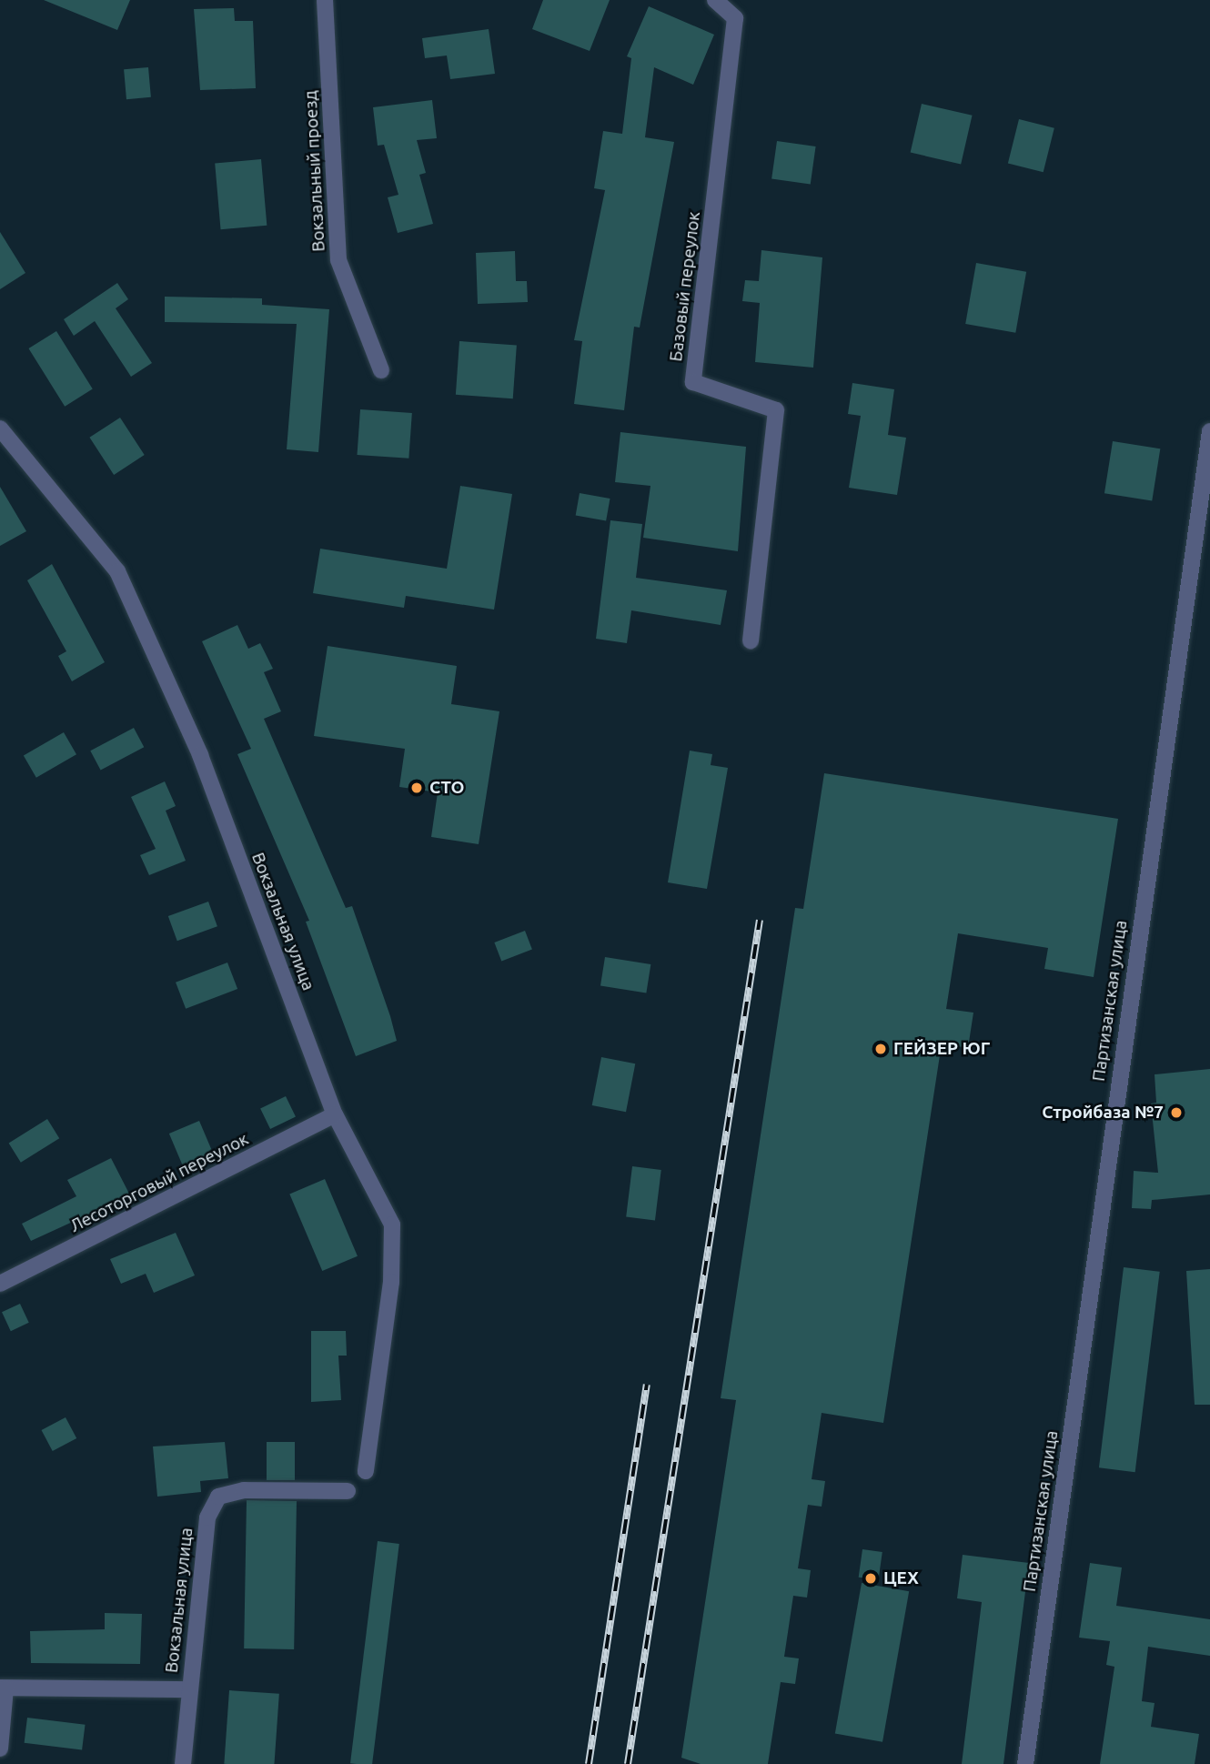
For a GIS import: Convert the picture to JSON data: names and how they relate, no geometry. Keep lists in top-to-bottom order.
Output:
{
  "streets": {
    "street": [
      "Вокзальный проезд",
      "Базовый переулок",
      "Вокзальная улица",
      "Партизанская улица",
      "Лесоторговый переулок"
    ]
  },
  "crossings": [
    ["Вокзальная улица", "Лесоторговый переулок"]
  ],
  "places": [
    "СТО",
    "ГЕЙЗЕР ЮГ",
    "Стройбаза №7",
    "ЦЕХ"
  ]
}
